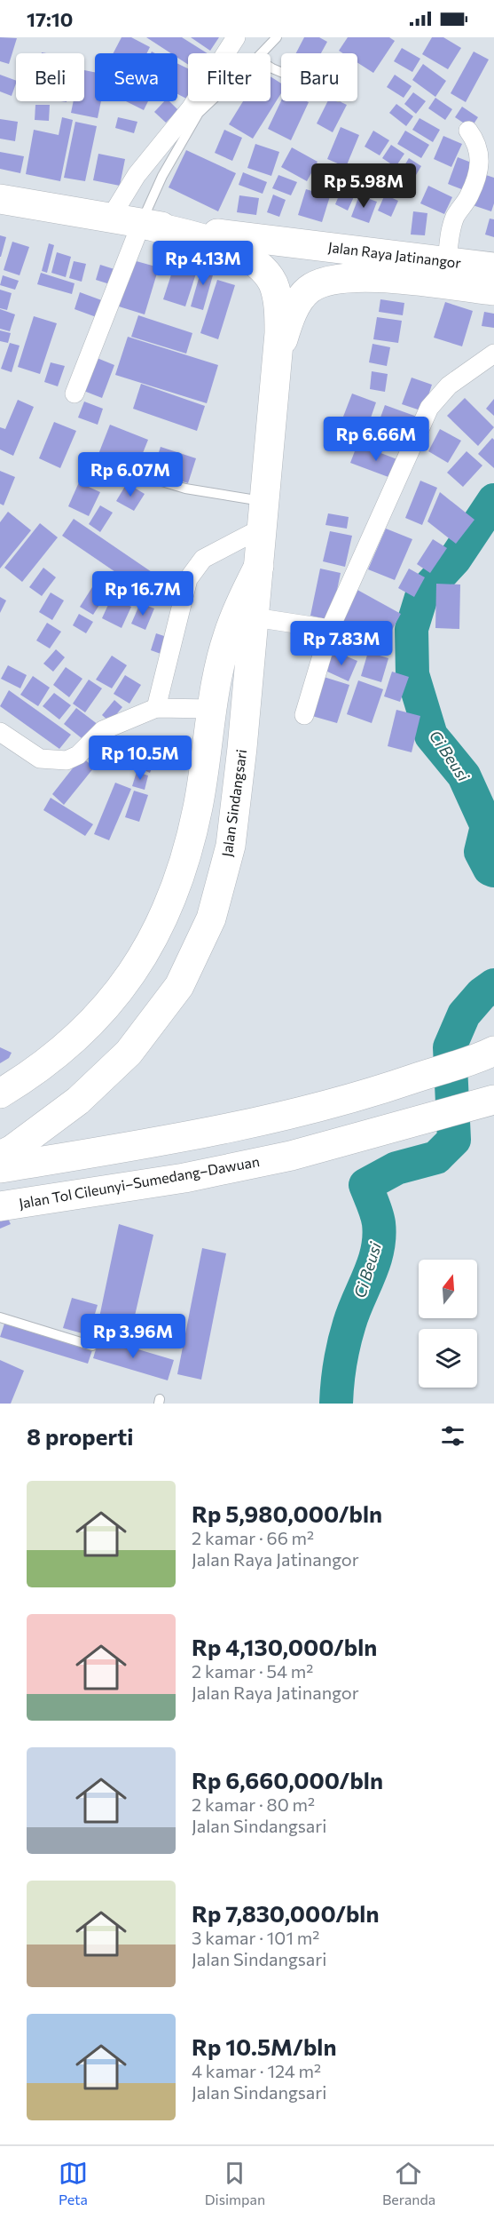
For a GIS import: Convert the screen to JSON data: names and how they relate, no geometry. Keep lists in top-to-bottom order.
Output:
{
  "streets": {
    "highway": ["Jalan Raya Jatinangor", "Jalan Sindangsari", "Jalan Tol Cileunyi–Sumedang–Dawuan"]
  },
  "crossings": [
    ["Jalan Raya Jatinangor", "Jalan Sindangsari"]
  ],
  "water": ["Ci Beusi"],
  "north": "top",
  "page": {
    "status": "17:10",
    "chip": [
      "Beli",
      "Sewa",
      "Filter",
      "Baru"
    ],
    "price": [
      "Rp 5.98M",
      "Rp 4.13M",
      "Rp 6.66M",
      "Rp 6.07M",
      "Rp 16.7M",
      "Rp 7.83M",
      "Rp 10.5M",
      "Rp 3.96M"
    ],
    "heading": "8 properti",
    "list": [
      {
        "name": "Rp 5,980,000/bln",
        "note": "2 kamar · 66 m² · Jalan Raya Jatinangor"
      },
      {
        "name": "Rp 4,130,000/bln",
        "note": "2 kamar · 54 m² · Jalan Raya Jatinangor"
      },
      {
        "name": "Rp 6,660,000/bln",
        "note": "2 kamar · 80 m² · Jalan Sindangsari"
      },
      {
        "name": "Rp 7,830,000/bln",
        "note": "3 kamar · 101 m² · Jalan Sindangsari"
      },
      {
        "name": "Rp 10.5M/bln",
        "note": "4 kamar · 124 m² · Jalan Sindangsari"
      }
    ],
    "tabs": ["Peta", "Disimpan", "Beranda"]
  }
}
